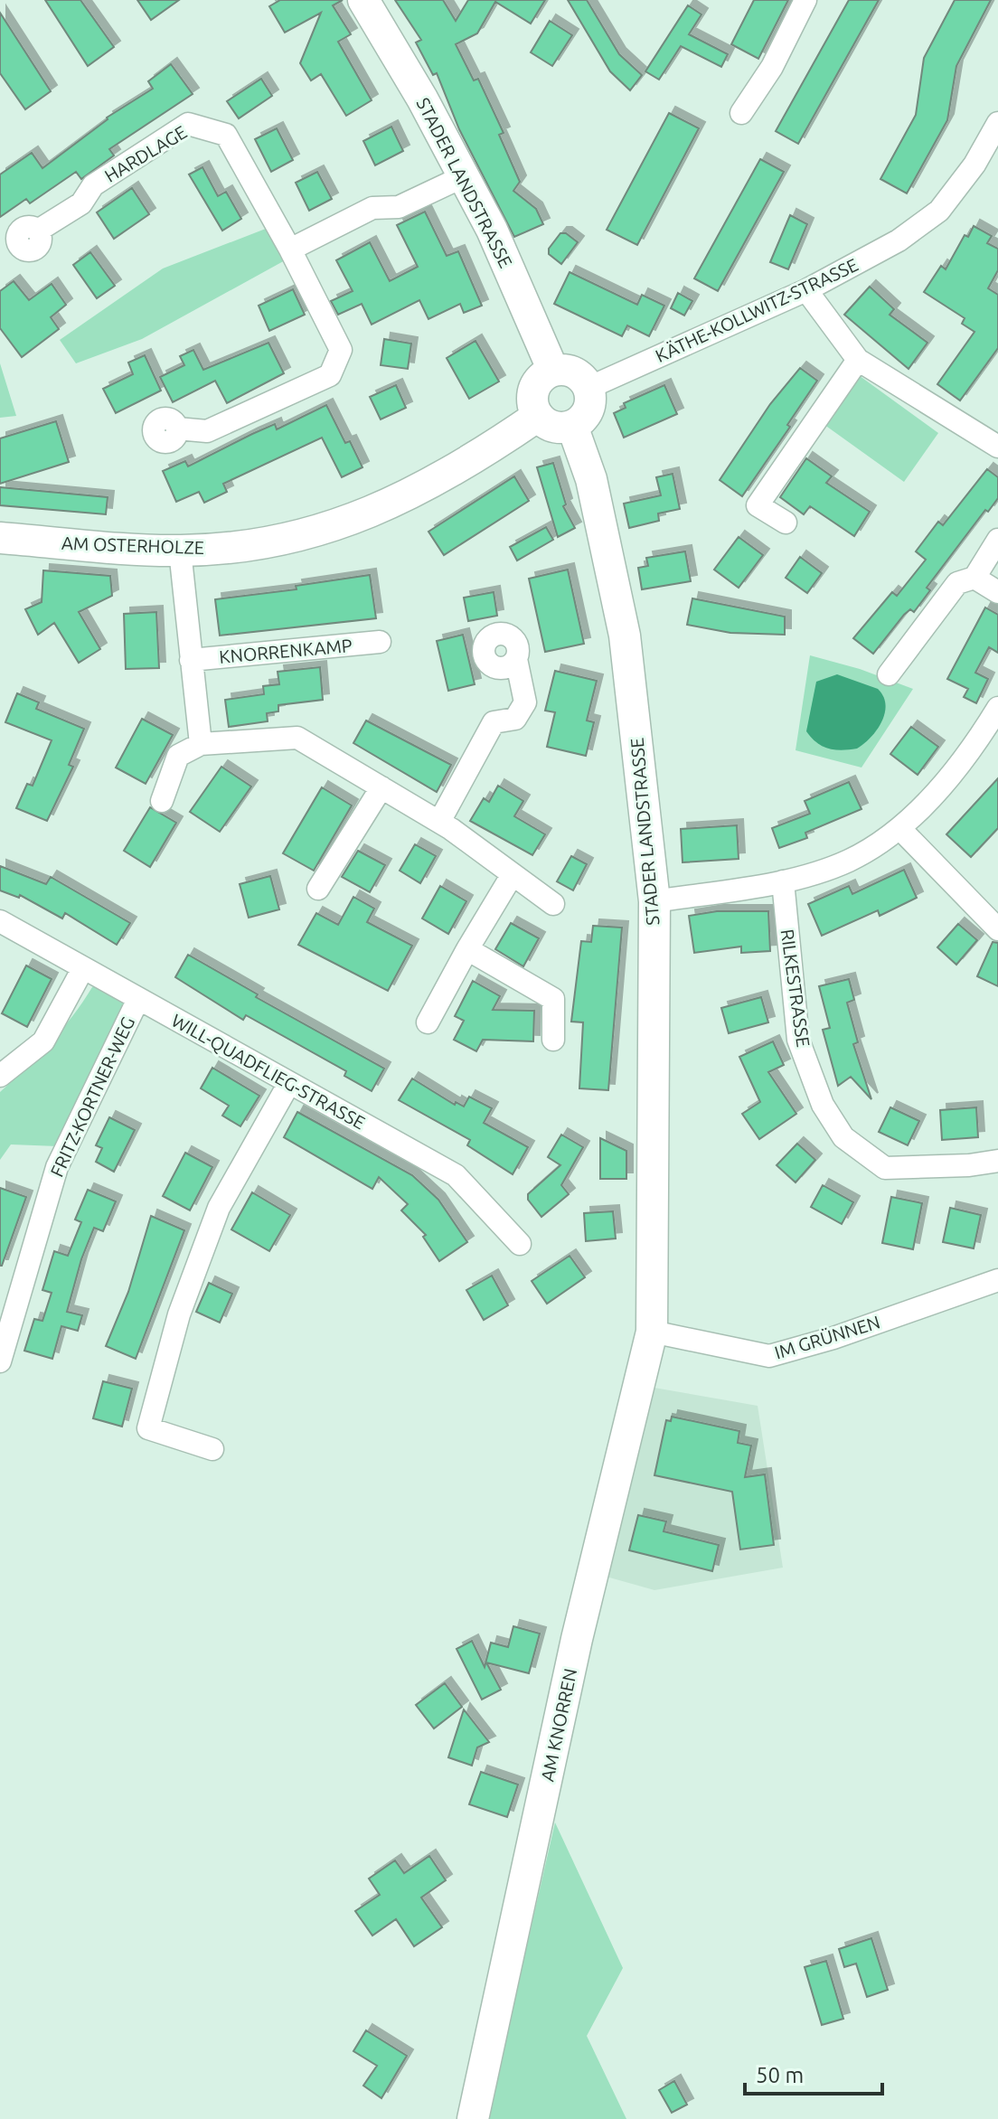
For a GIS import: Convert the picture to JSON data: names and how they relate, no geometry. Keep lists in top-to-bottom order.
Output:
{
  "streets": {
    "street": [
      "HARDLAGE",
      "STADER LANDSTRASSE",
      "KÄTHE-KOLLWITZ-STRASSE",
      "AM OSTERHOLZE",
      "KNORRENKAMP",
      "RILKESTRASSE",
      "WILL-QUADFLIEG-STRASSE",
      "FRITZ-KORTNER-WEG",
      "IM GRÜNNEN",
      "AM KNORREN"
    ]
  },
  "crossings": [
    ["STADER LANDSTRASSE", "KÄTHE-KOLLWITZ-STRASSE"],
    ["STADER LANDSTRASSE", "AM OSTERHOLZE"],
    ["STADER LANDSTRASSE", "IM GRÜNNEN"],
    ["STADER LANDSTRASSE", "AM KNORREN"],
    ["KÄTHE-KOLLWITZ-STRASSE", "AM OSTERHOLZE"],
    ["WILL-QUADFLIEG-STRASSE", "FRITZ-KORTNER-WEG"],
    ["IM GRÜNNEN", "AM KNORREN"]
  ],
  "scale_bar": "50 m"
}
